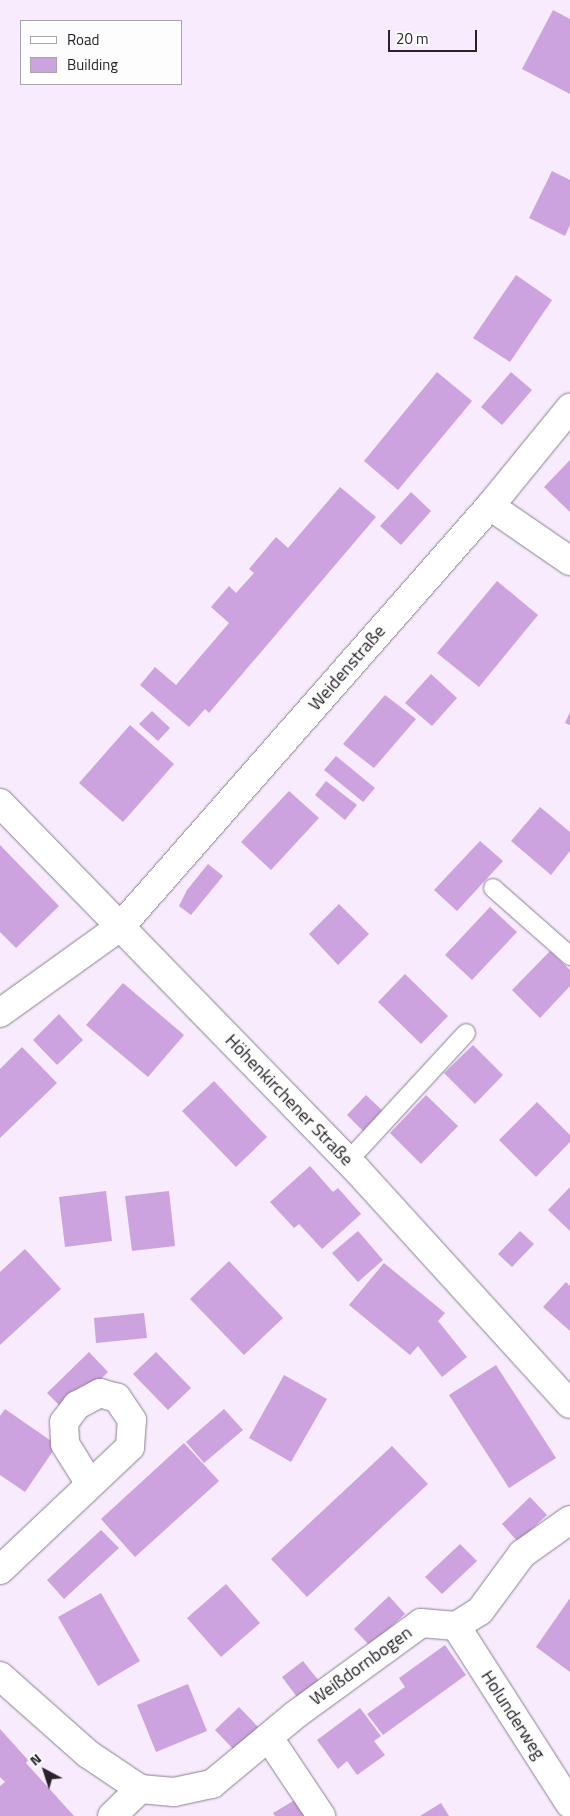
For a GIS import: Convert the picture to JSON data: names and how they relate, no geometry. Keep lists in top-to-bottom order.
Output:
{
  "streets": {
    "street": [
      "Weidenstraße",
      "Höhenkirchener Straße",
      "Weißdornbogen",
      "Holunderweg"
    ]
  },
  "crossings": [
    ["Weidenstraße", "Höhenkirchener Straße"],
    ["Weißdornbogen", "Holunderweg"]
  ],
  "legend": ["Road", "Building"],
  "scale_bar": "20 m",
  "north": "top left"
}
